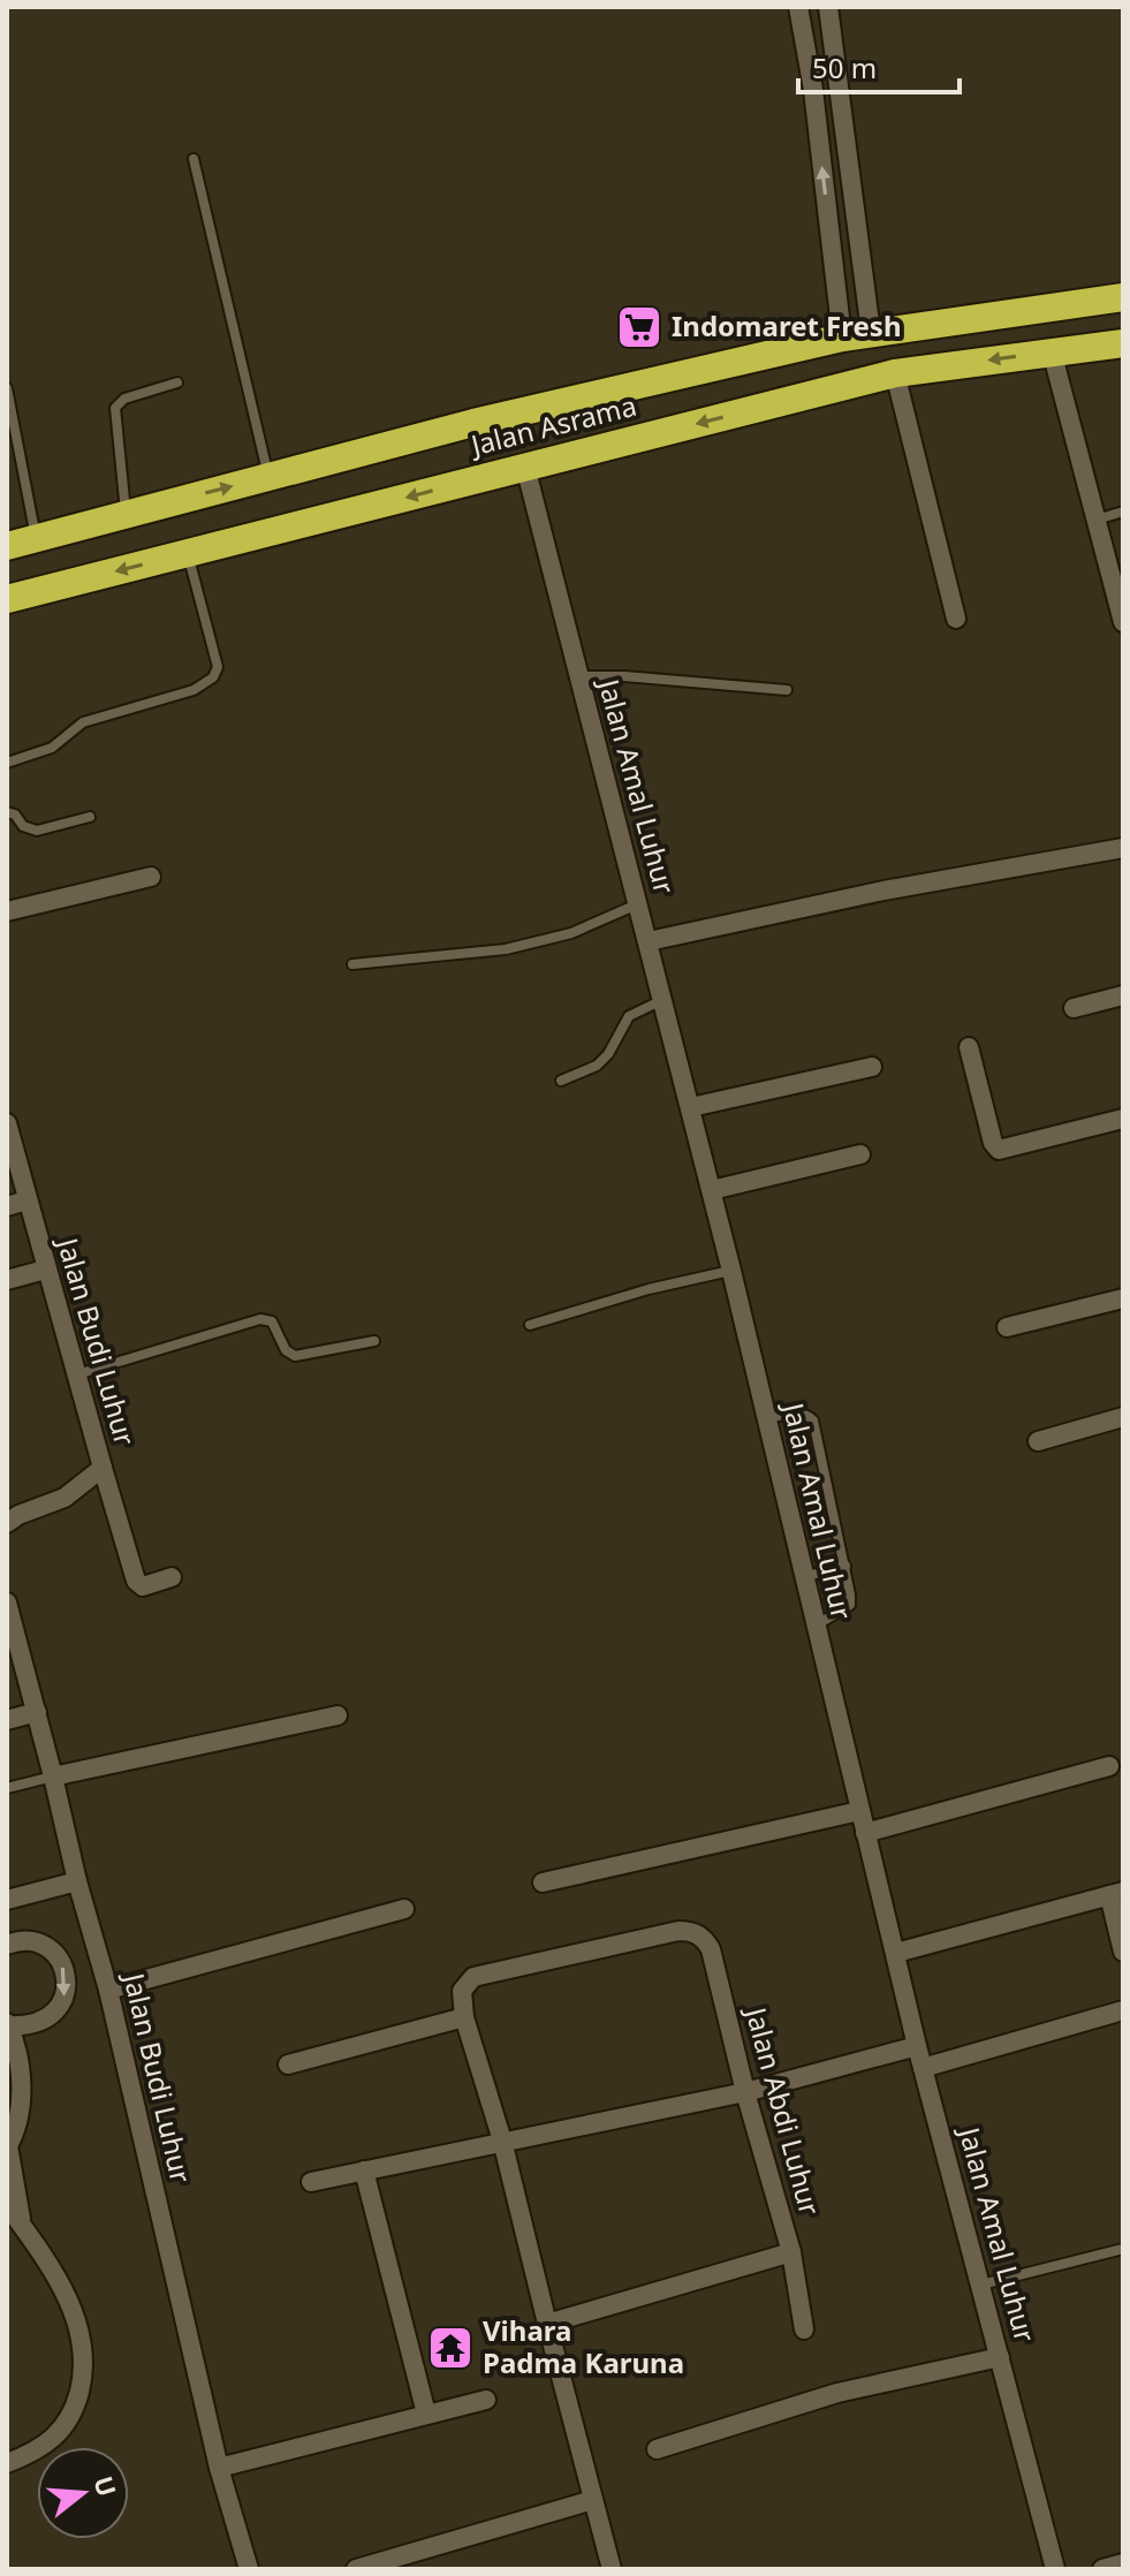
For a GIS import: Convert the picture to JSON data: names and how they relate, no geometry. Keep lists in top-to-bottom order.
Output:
{
  "streets": {
    "highway": ["Jalan Asrama"],
    "street": ["Jalan Amal Luhur", "Jalan Budi Luhur", "Jalan Abdi Luhur"]
  },
  "crossings": [
    ["Jalan Asrama", "Jalan Amal Luhur"]
  ],
  "places": {
    "supermarket": ["Indomaret Fresh"],
    "temple": ["Vihara Padma Karuna"]
  },
  "scale_bar": "50 m",
  "north": "right"
}
